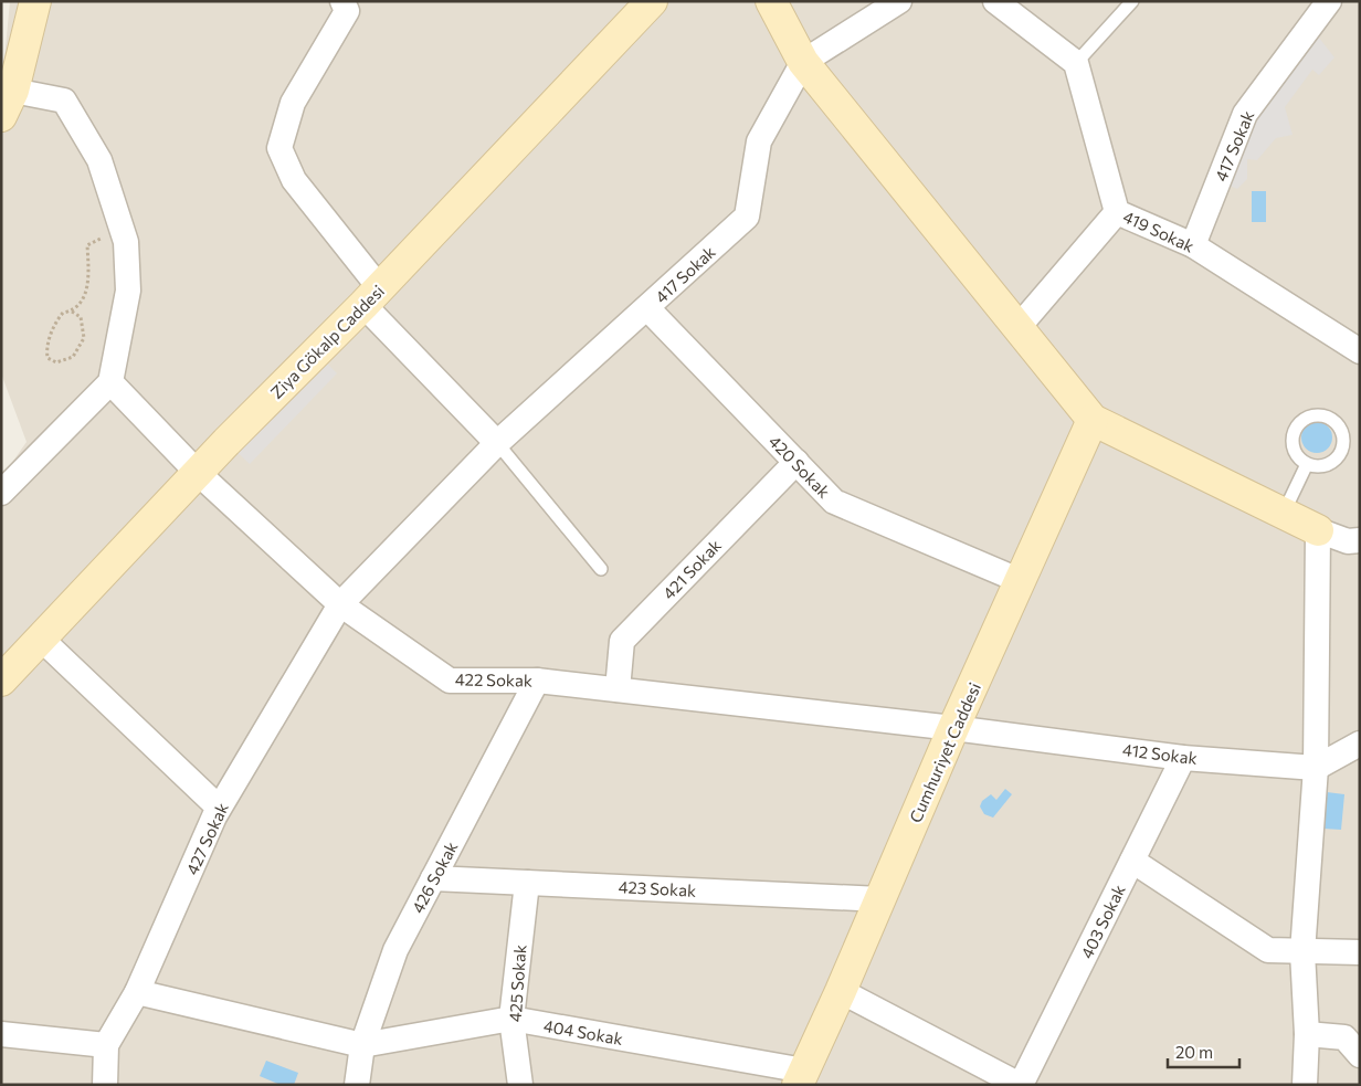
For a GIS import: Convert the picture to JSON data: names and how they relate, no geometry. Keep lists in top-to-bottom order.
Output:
{
  "streets": {
    "street": [
      "417 Sokak",
      "419 Sokak",
      "Ziya Gökalp Caddesi",
      "420 Sokak",
      "421 Sokak",
      "422 Sokak",
      "Cumhuriyet Caddesi",
      "412 Sokak",
      "427 Sokak",
      "426 Sokak",
      "423 Sokak",
      "403 Sokak",
      "425 Sokak",
      "404 Sokak"
    ]
  },
  "crossings": [
    ["417 Sokak", "419 Sokak"],
    ["417 Sokak", "420 Sokak"],
    ["417 Sokak", "422 Sokak"],
    ["417 Sokak", "427 Sokak"],
    ["Ziya Gökalp Caddesi", "422 Sokak"],
    ["420 Sokak", "421 Sokak"],
    ["420 Sokak", "Cumhuriyet Caddesi"],
    ["421 Sokak", "422 Sokak"],
    ["422 Sokak", "Cumhuriyet Caddesi"],
    ["422 Sokak", "412 Sokak"],
    ["422 Sokak", "427 Sokak"],
    ["422 Sokak", "426 Sokak"],
    ["Cumhuriyet Caddesi", "412 Sokak"],
    ["Cumhuriyet Caddesi", "423 Sokak"],
    ["Cumhuriyet Caddesi", "404 Sokak"],
    ["412 Sokak", "403 Sokak"],
    ["426 Sokak", "423 Sokak"],
    ["426 Sokak", "404 Sokak"],
    ["423 Sokak", "425 Sokak"],
    ["425 Sokak", "404 Sokak"]
  ],
  "scale_bar": "20 m"
}
